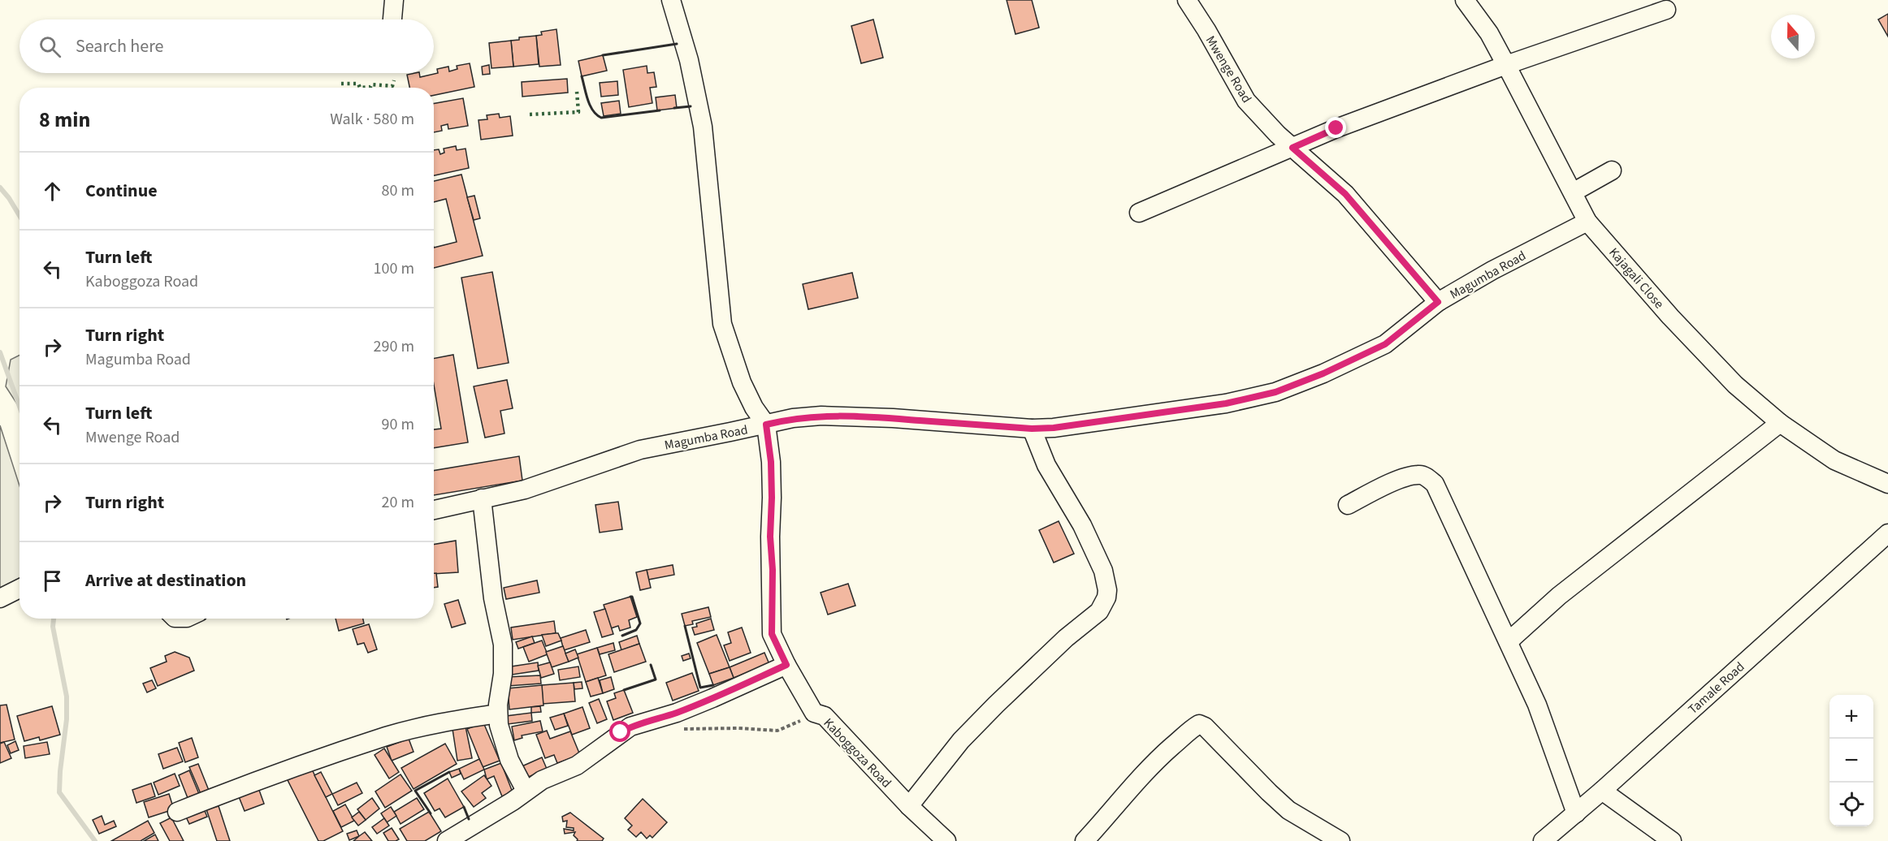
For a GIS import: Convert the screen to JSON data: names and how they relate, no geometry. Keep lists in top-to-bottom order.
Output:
{
  "streets": {
    "street": [
      "Mwenge Road",
      "Magumba Road",
      "Kajagali Close",
      "Tamale Road",
      "Kaboggoza Road"
    ]
  },
  "crossings": [
    ["Mwenge Road", "Magumba Road"],
    ["Magumba Road", "Kajagali Close"],
    ["Magumba Road", "Kaboggoza Road"]
  ],
  "north": "top",
  "page": {
    "search": "Search here",
    "heading": ["8 min", "Walk · 580 m"],
    "list": [
      ["Continue", "80 m"],
      ["Turn left", "Kaboggoza Road", "100 m"],
      ["Turn right", "Magumba Road", "290 m"],
      ["Turn left", "Mwenge Road", "90 m"],
      ["Turn right", "20 m"],
      "Arrive at destination"
    ],
    "map_buttons": ["+", "−"]
  }
}
